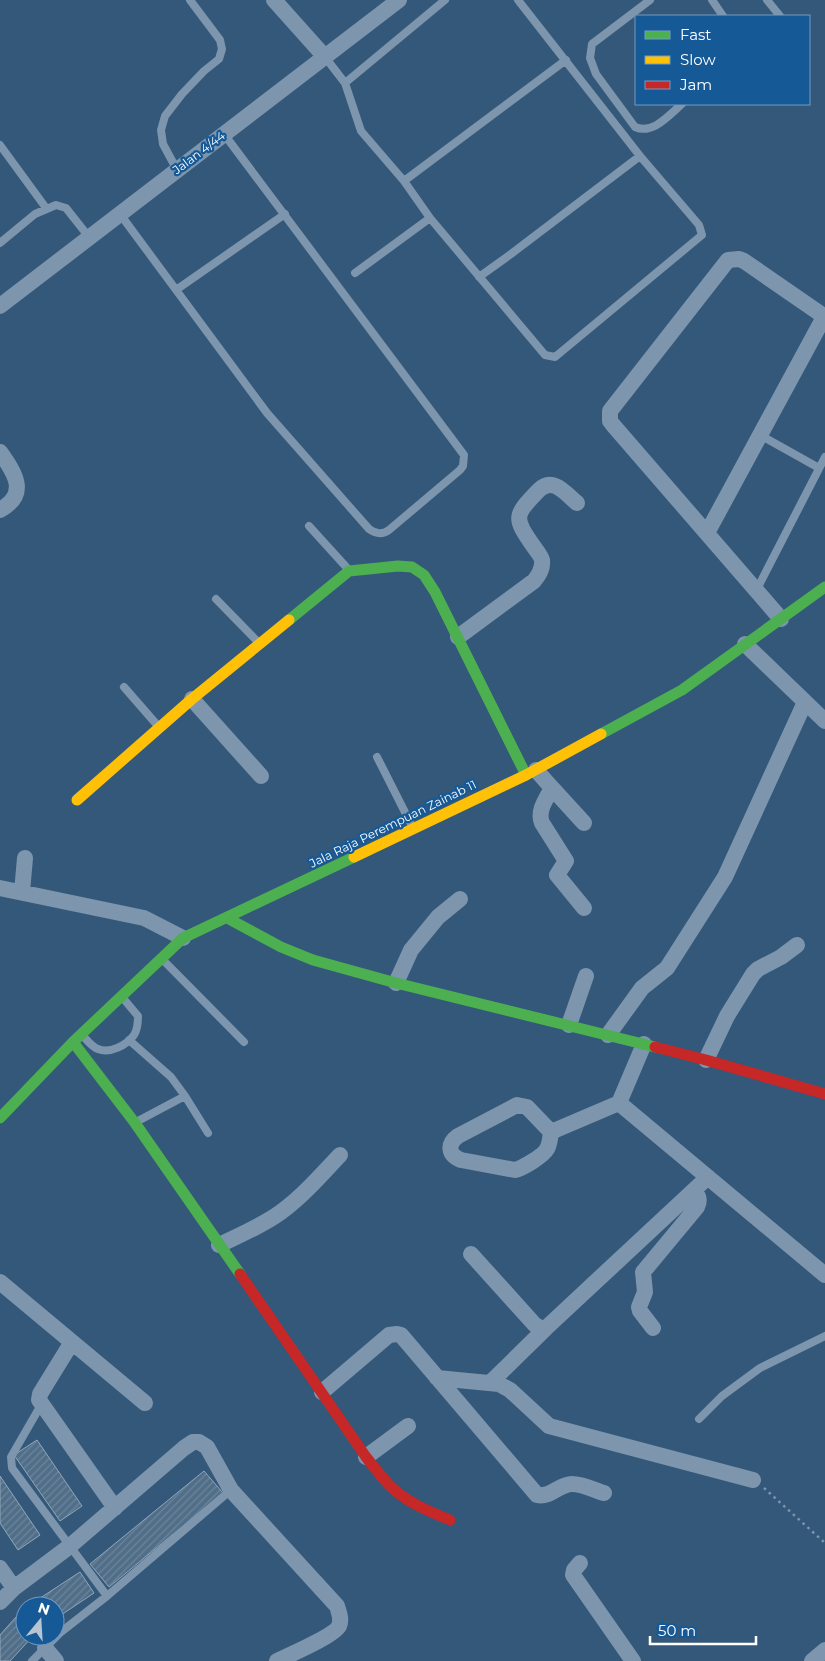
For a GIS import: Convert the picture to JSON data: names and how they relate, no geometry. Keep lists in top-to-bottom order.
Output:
{
  "streets": {
    "street": ["Jalan 4/44", "Jala Raja Perempuan Zainab 11"]
  },
  "legend": ["Fast", "Slow", "Jam"],
  "scale_bar": "50 m",
  "north": "top"
}
